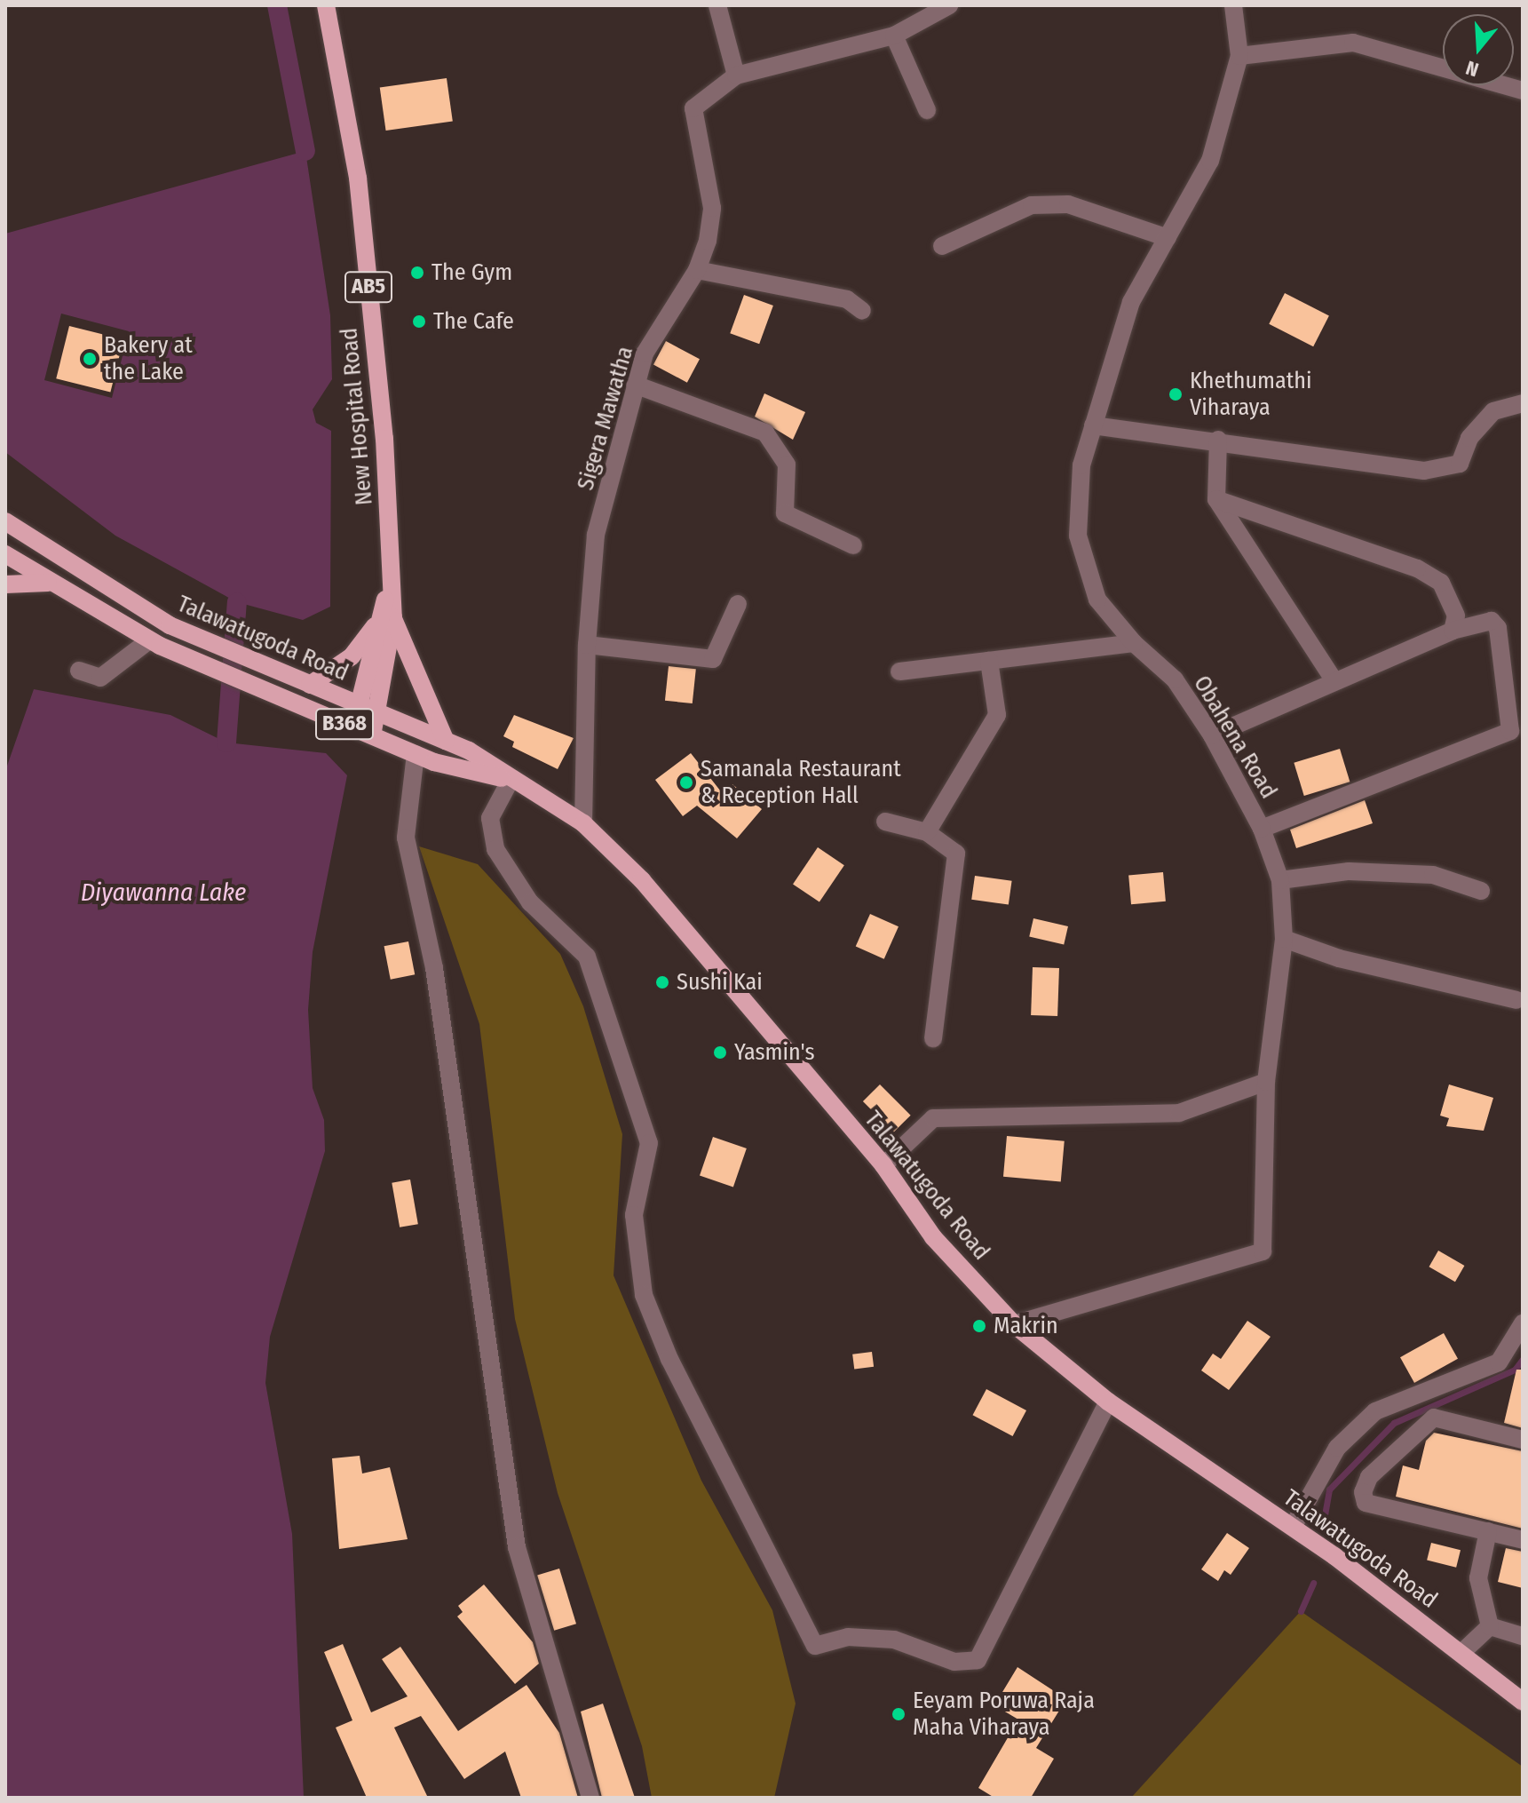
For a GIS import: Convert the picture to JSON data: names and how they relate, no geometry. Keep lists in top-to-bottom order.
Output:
{
  "streets": {
    "main road": [
      "AB5",
      "New Hospital Road",
      "Talawatugoda Road",
      "B368"
    ],
    "street": ["Sigera Mawatha", "Obahena Road"]
  },
  "crossings": [
    ["AB5", "New Hospital Road"],
    ["AB5", "Talawatugoda Road"],
    ["New Hospital Road", "Talawatugoda Road"],
    ["Sigera Mawatha", "Talawatugoda Road"],
    ["Talawatugoda Road", "Obahena Road"]
  ],
  "water": ["Diyawanna Lake"],
  "places": [
    "The Gym",
    "The Cafe",
    "Bakery at the Lake",
    "Khethumathi Viharaya",
    "Samanala Restaurant & Reception Hall",
    "Sushi Kai",
    "Yasmin's",
    "Makrin",
    "Eeyam Poruwa Raja Maha Viharaya"
  ],
  "north": "bottom"
}
